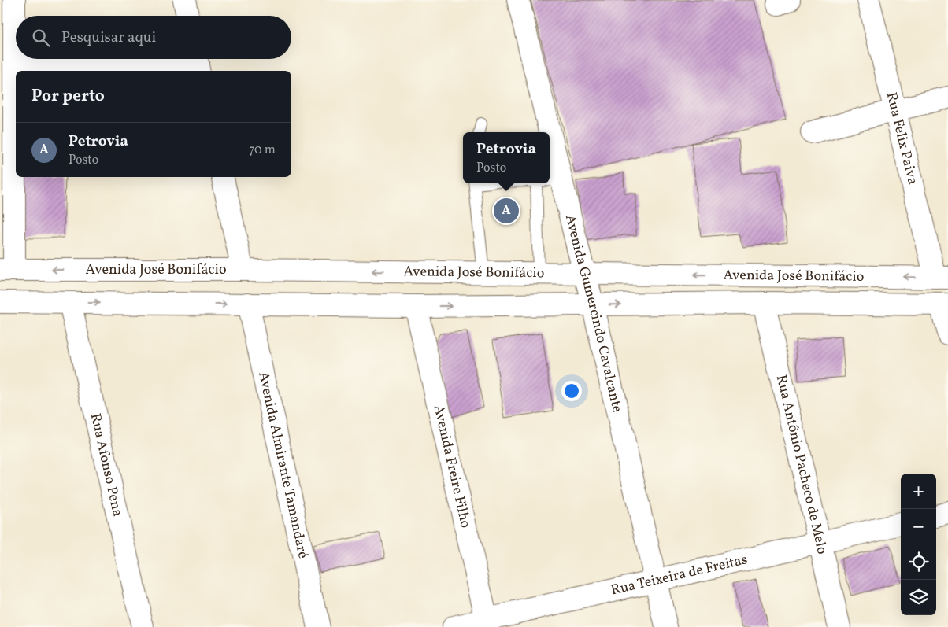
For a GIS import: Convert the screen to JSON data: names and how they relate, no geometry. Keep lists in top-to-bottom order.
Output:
{
  "streets": {
    "street": [
      "Rua Felix Paiva",
      "Avenida José Bonifácio",
      "Avenida Gumercindo Cavalcante",
      "Rua Afonso Pena",
      "Rua Antônio Pacheco de Melo",
      "Avenida Almirante Tamandaré",
      "Avenida Freire Filho",
      "Rua Teixeira de Freitas"
    ]
  },
  "crossings": [
    ["Rua Felix Paiva", "Avenida José Bonifácio"],
    ["Avenida José Bonifácio", "Avenida Gumercindo Cavalcante"],
    ["Avenida José Bonifácio", "Rua Afonso Pena"],
    ["Avenida José Bonifácio", "Rua Antônio Pacheco de Melo"],
    ["Avenida José Bonifácio", "Avenida Almirante Tamandaré"],
    ["Avenida José Bonifácio", "Avenida Freire Filho"],
    ["Avenida Gumercindo Cavalcante", "Rua Teixeira de Freitas"],
    ["Rua Antônio Pacheco de Melo", "Rua Teixeira de Freitas"],
    ["Avenida Freire Filho", "Rua Teixeira de Freitas"]
  ],
  "page": {
    "search": "Pesquisar aqui",
    "heading": "Por perto",
    "list": [
      {
        "mark": "A",
        "name": "Petrovia",
        "note": "Posto",
        "value": "70 m"
      }
    ],
    "popup": ["Petrovia", "Posto"],
    "pins": "A",
    "map_buttons": ["+", "−"]
  }
}
